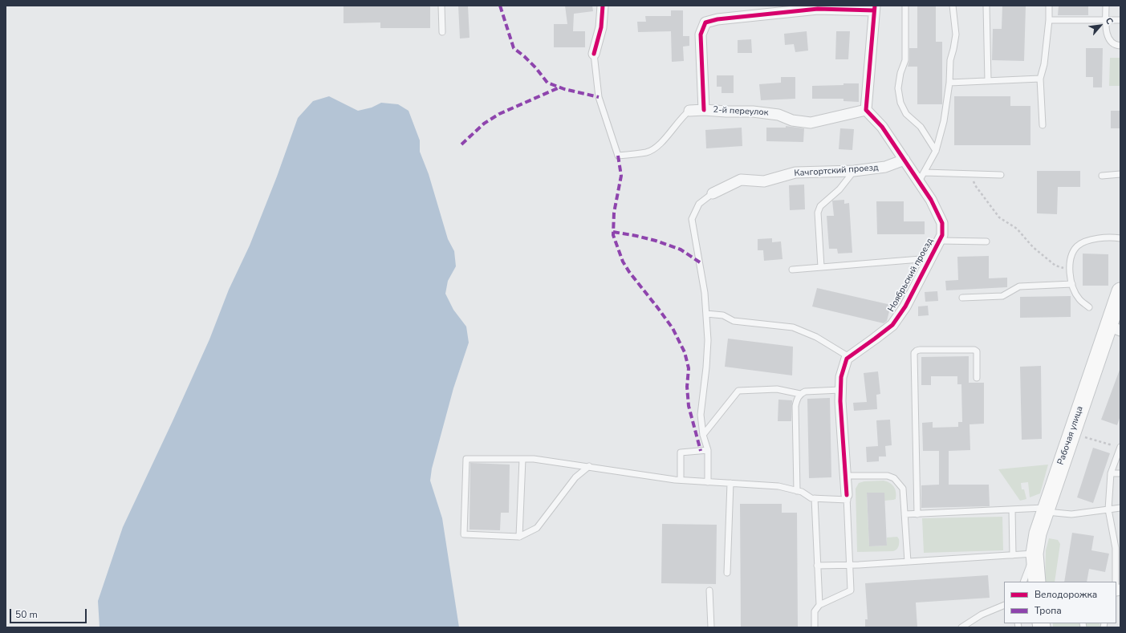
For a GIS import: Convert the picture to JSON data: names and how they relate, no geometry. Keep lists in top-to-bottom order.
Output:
{
  "streets": {
    "main road": ["Рабочая улица"],
    "street": ["2-й переулок", "Качгортский проезд", "Ноябрьский проезд"]
  },
  "crossings": [
    ["2-й переулок", "Ноябрьский проезд"],
    ["Качгортский проезд", "Ноябрьский проезд"]
  ],
  "legend": ["Велодорожка", "Тропа"],
  "scale_bar": "50 m",
  "north": "top right"
}
